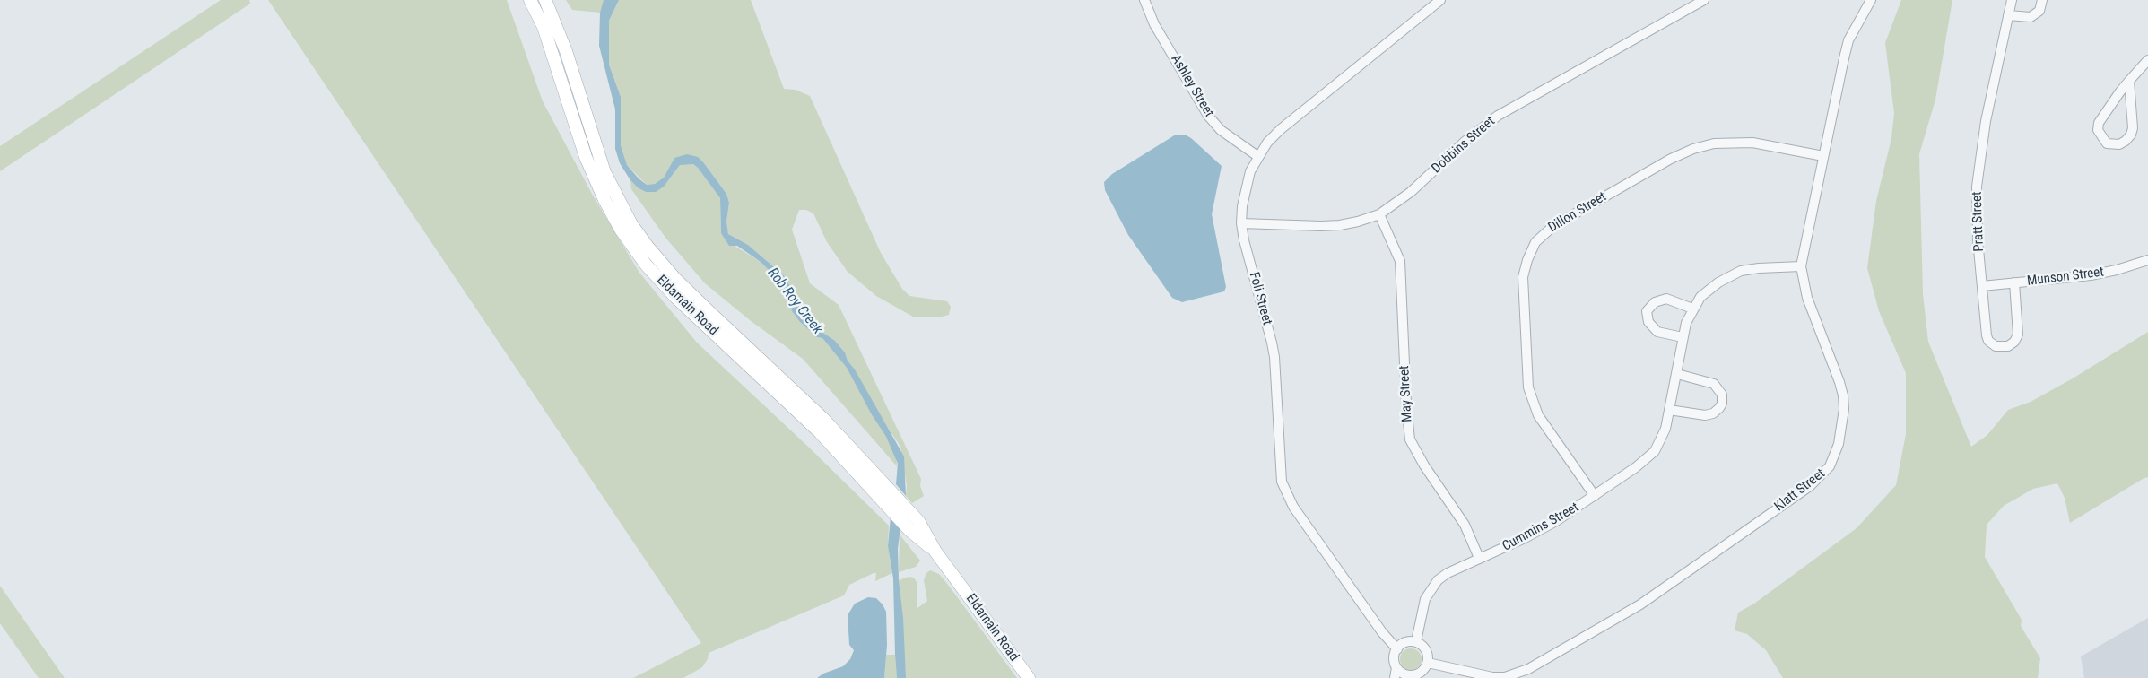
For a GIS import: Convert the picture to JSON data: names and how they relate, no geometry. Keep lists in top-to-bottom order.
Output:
{
  "streets": {
    "main road": ["Eldamain Road"],
    "street": [
      "Ashley Street",
      "Dobbins Street",
      "Dillon Street",
      "Pratt Street",
      "Munson Street",
      "Foli Street",
      "May Street",
      "Klatt Street",
      "Cummins Street"
    ]
  },
  "crossings": [
    ["Ashley Street", "Foli Street"],
    ["Dobbins Street", "Foli Street"],
    ["Dobbins Street", "May Street"],
    ["Dillon Street", "Klatt Street"],
    ["Dillon Street", "Cummins Street"],
    ["Pratt Street", "Munson Street"],
    ["Foli Street", "Klatt Street"],
    ["Foli Street", "Cummins Street"],
    ["May Street", "Cummins Street"],
    ["Klatt Street", "Cummins Street"]
  ],
  "water": ["Rob Roy Creek"]
}
